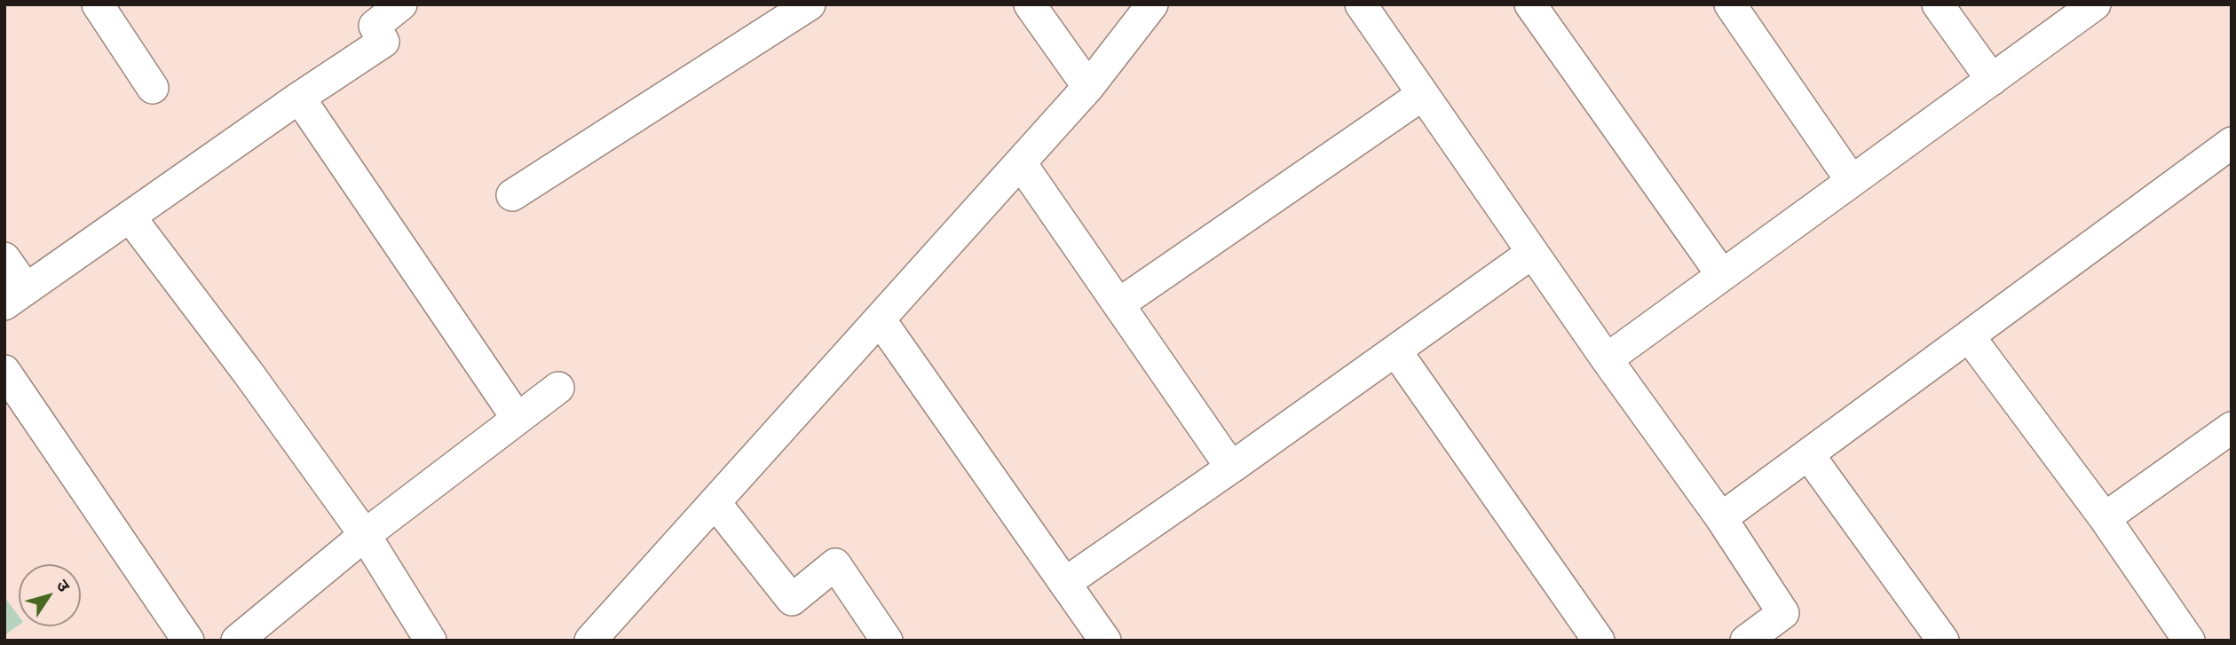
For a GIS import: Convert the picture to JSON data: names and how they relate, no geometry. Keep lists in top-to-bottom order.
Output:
{
  "north": "top right"
}
